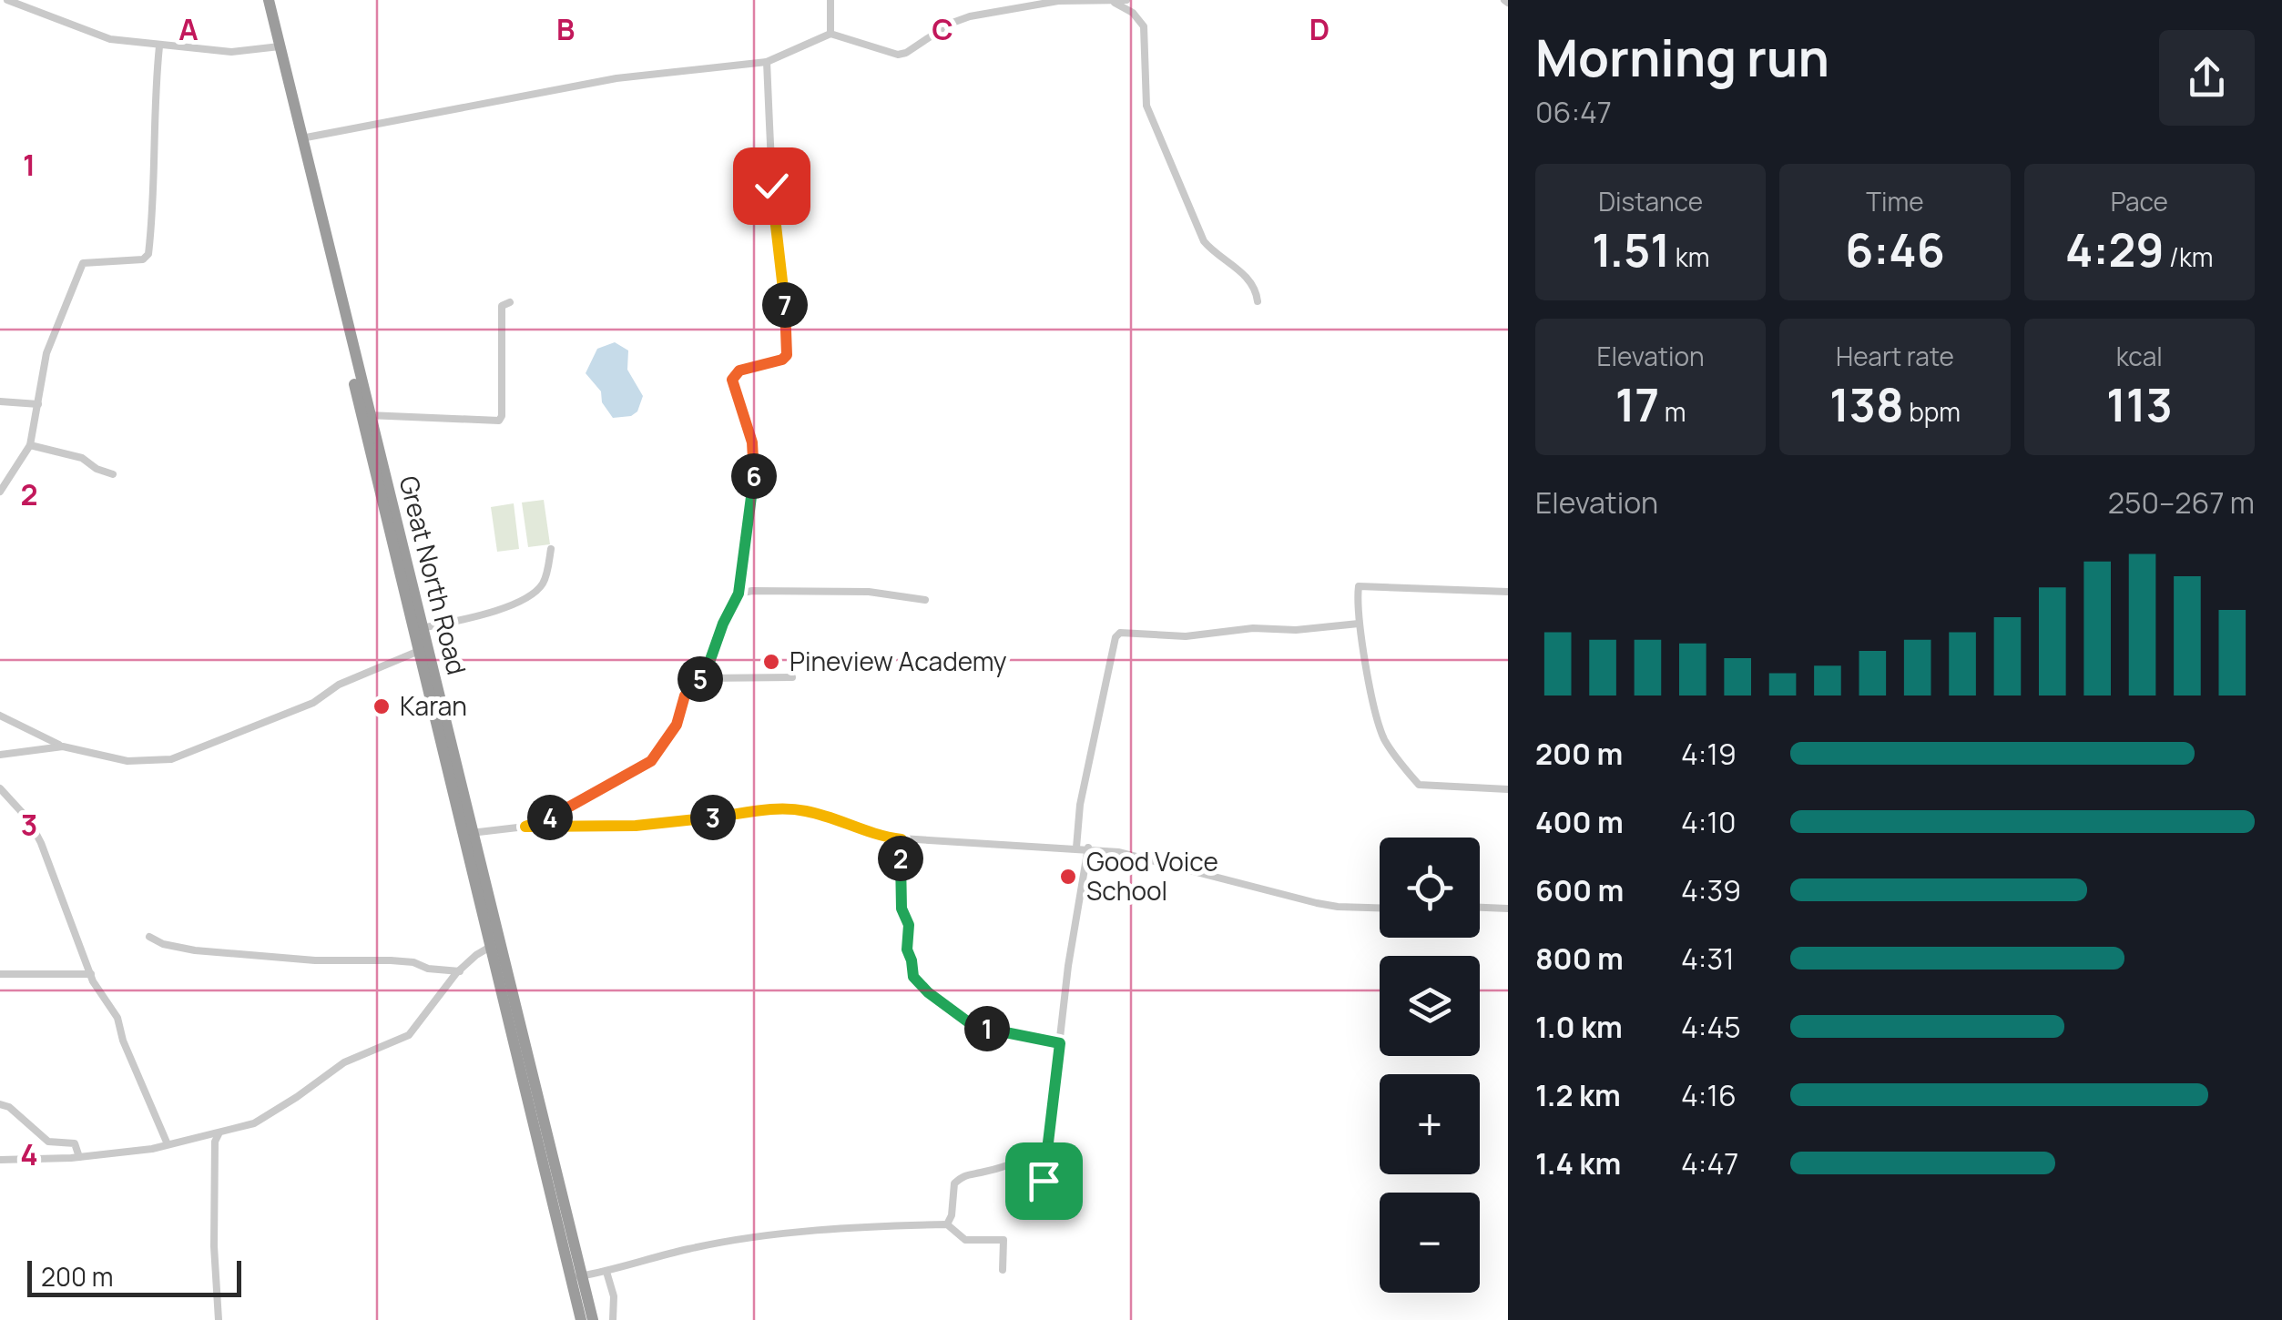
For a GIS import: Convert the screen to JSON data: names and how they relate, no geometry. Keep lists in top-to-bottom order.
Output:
{
  "streets": {
    "highway": ["Great North Road"]
  },
  "places": ["Pineview Academy", "Karan", "Good Voice School"],
  "scale_bar": "200 m",
  "page": {
    "heading": ["Morning run", "06:47"],
    "stats": [
      ["Distance", "1.51 km"],
      ["Time", "6:46"],
      ["Pace", "4:29 /km"],
      ["Elevation", "17 m"],
      ["Heart rate", "138 bpm"],
      ["kcal", "113"]
    ],
    "pins": [
      "7",
      "6",
      "5",
      "3",
      "4",
      "2",
      "1"
    ],
    "chart": ["Elevation", "250–267 m"],
    "list": [
      {
        "name": "200 m",
        "note": "4:19"
      },
      {
        "name": "400 m",
        "note": "4:10"
      },
      {
        "name": "600 m",
        "note": "4:39"
      },
      {
        "name": "800 m",
        "note": "4:31"
      },
      {
        "name": "1.0 km",
        "note": "4:45"
      },
      {
        "name": "1.2 km",
        "note": "4:16"
      },
      {
        "name": "1.4 km",
        "note": "4:47"
      }
    ],
    "map_buttons": ["+", "−"],
    "scale": "200 m"
  },
  "grid": {
    "columns": [
      "A",
      "B",
      "C",
      "D"
    ],
    "rows": [
      "1",
      "2",
      "3",
      "4"
    ]
  }
}
